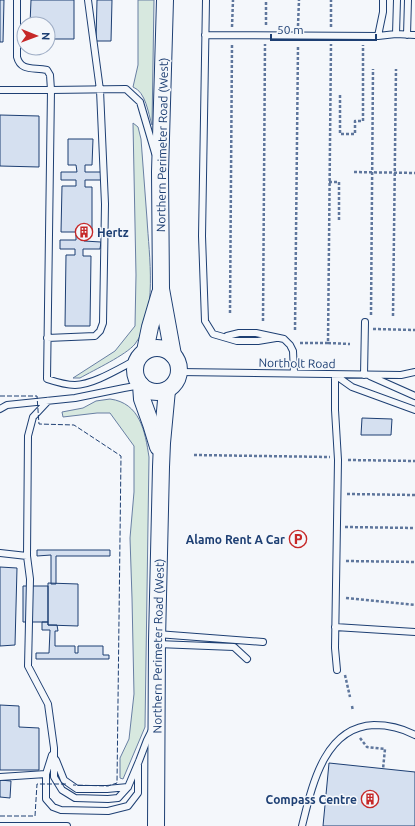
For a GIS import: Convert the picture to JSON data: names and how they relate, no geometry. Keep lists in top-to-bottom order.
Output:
{
  "streets": {
    "street": ["Northern Perimeter Road (West)"],
    "lane": ["Northolt Road"]
  },
  "crossings": [
    ["Northern Perimeter Road (West)", "Northolt Road"]
  ],
  "places": {
    "building": ["Hertz", "Compass Centre"],
    "parking": ["Alamo Rent A Car"]
  },
  "scale_bar": "50 m",
  "north": "right"
}
